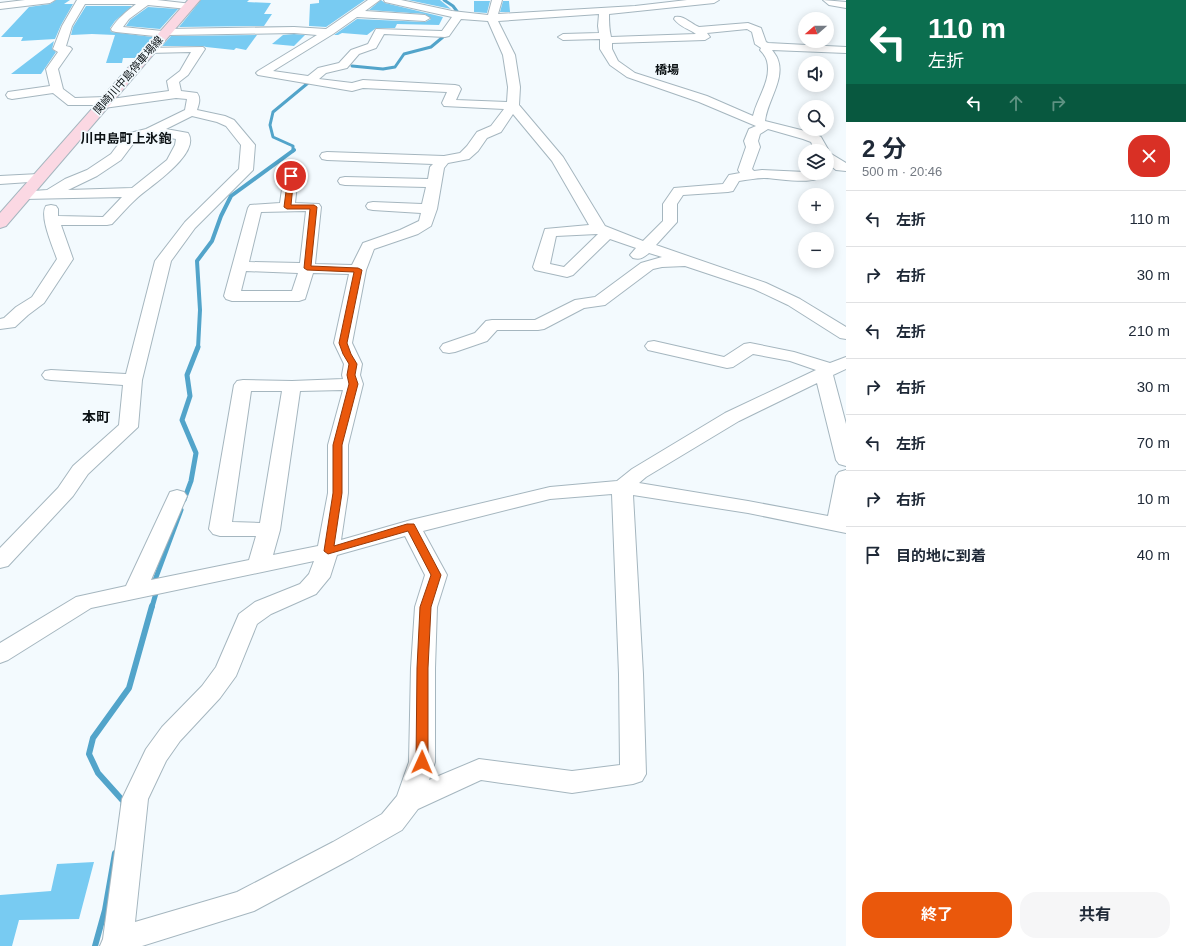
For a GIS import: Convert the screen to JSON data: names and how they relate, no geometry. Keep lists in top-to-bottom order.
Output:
{
  "streets": {
    "main road": ["関崎川中島停車場線"]
  },
  "districts": ["橋場", "川中島町上氷鉋", "本町"],
  "north": "left",
  "page": {
    "turn": ["110 m", "左折"],
    "map_buttons": ["+", "−"],
    "heading": ["2 分", "500 m · 20:46"],
    "list": [
      {
        "name": "左折",
        "value": "110 m"
      },
      {
        "name": "右折",
        "value": "30 m"
      },
      {
        "name": "左折",
        "value": "210 m"
      },
      {
        "name": "右折",
        "value": "30 m"
      },
      {
        "name": "左折",
        "value": "70 m"
      },
      {
        "name": "右折",
        "value": "10 m"
      },
      {
        "name": "目的地に到着",
        "value": "40 m"
      }
    ],
    "buttons": ["終了", "共有"]
  }
}
